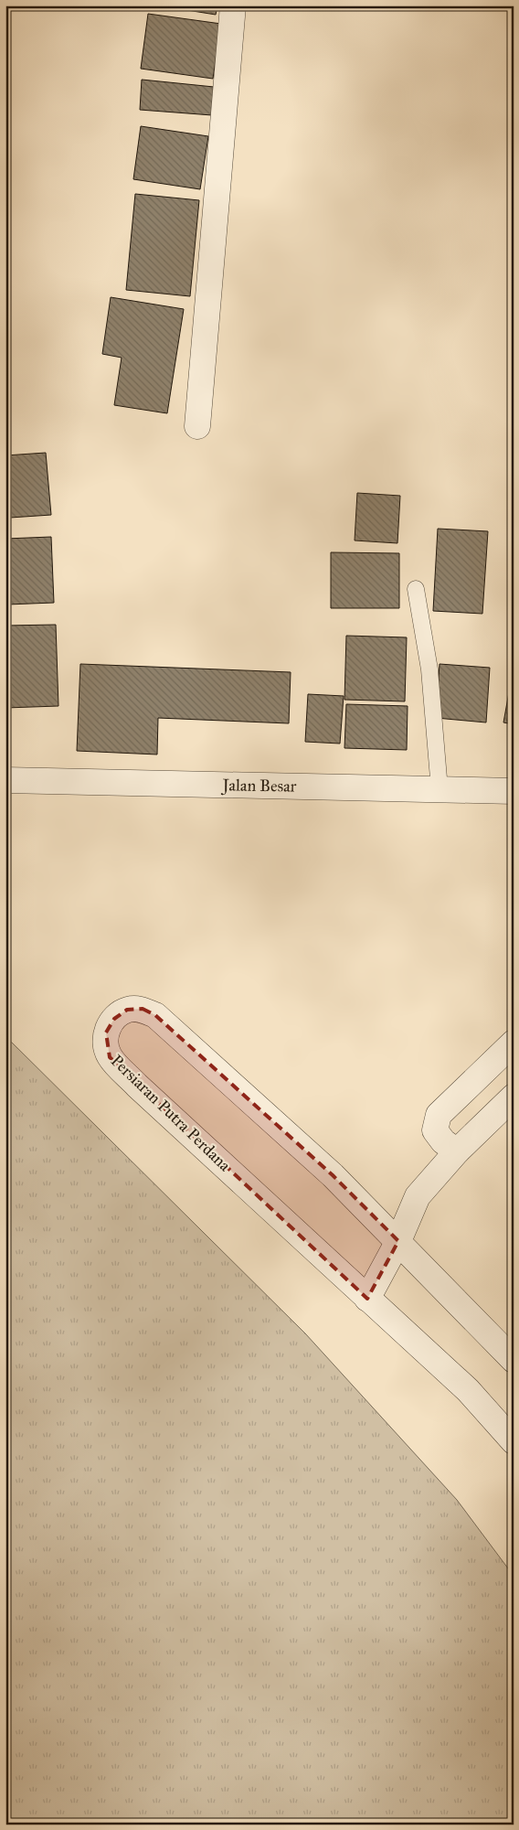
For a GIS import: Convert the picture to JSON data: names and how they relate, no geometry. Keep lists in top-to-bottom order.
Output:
{
  "streets": {
    "street": ["Jalan Besar", "Persiaran Putra Perdana"]
  }
}
